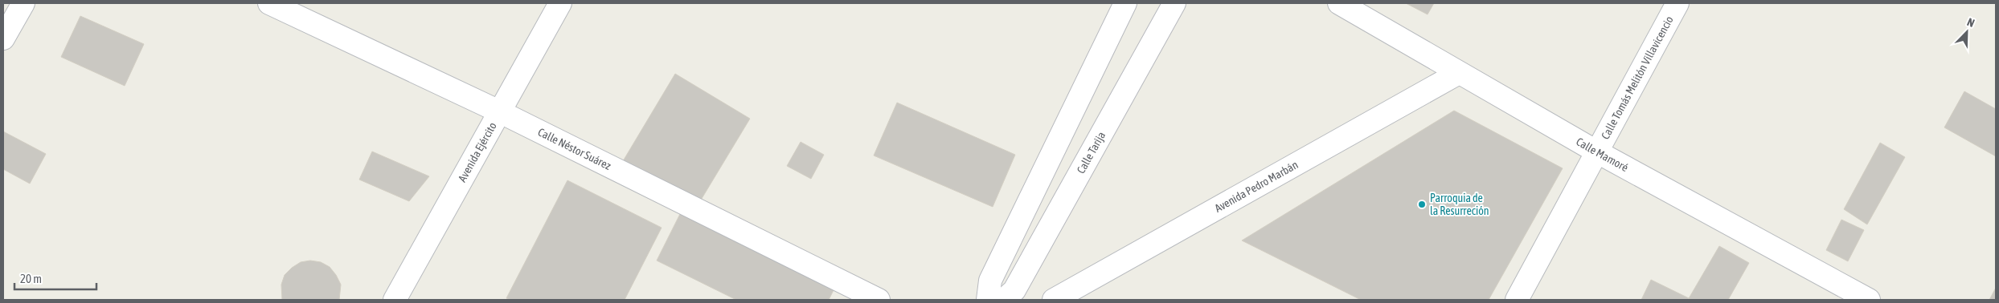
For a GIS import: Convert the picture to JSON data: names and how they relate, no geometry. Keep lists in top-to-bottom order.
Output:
{
  "streets": {
    "street": [
      "Calle Tomás Melitón Villavicencio",
      "Calle Néstor Suárez",
      "Avenida Ejército",
      "Calle Tarija",
      "Calle Mamoré",
      "Avenida Pedro Marbán"
    ]
  },
  "crossings": [
    ["Calle Tomás Melitón Villavicencio", "Calle Mamoré"],
    ["Calle Néstor Suárez", "Avenida Ejército"],
    ["Calle Mamoré", "Avenida Pedro Marbán"]
  ],
  "places": ["Parroquia de la Resurreción"],
  "scale_bar": "20 m",
  "north": "top right"
}
